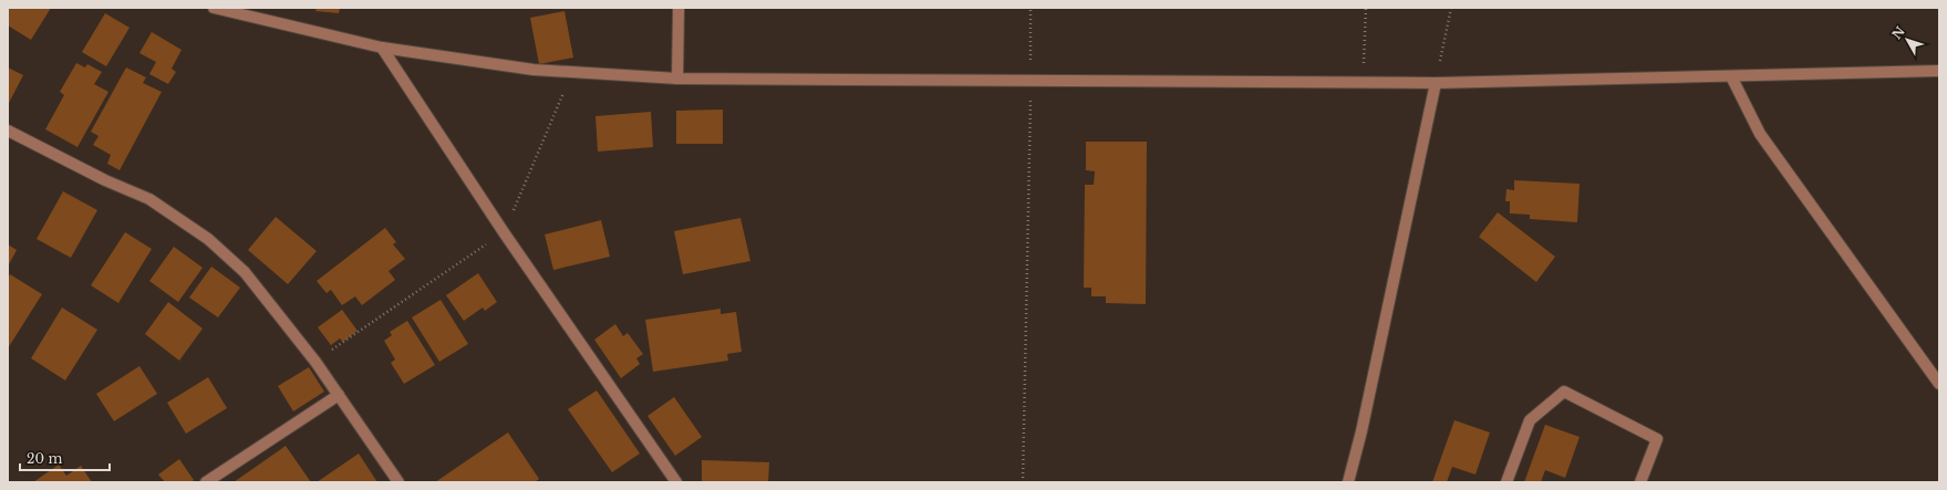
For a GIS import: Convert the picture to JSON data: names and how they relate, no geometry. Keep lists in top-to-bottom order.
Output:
{
  "scale_bar": "20 m",
  "north": "top left"
}
